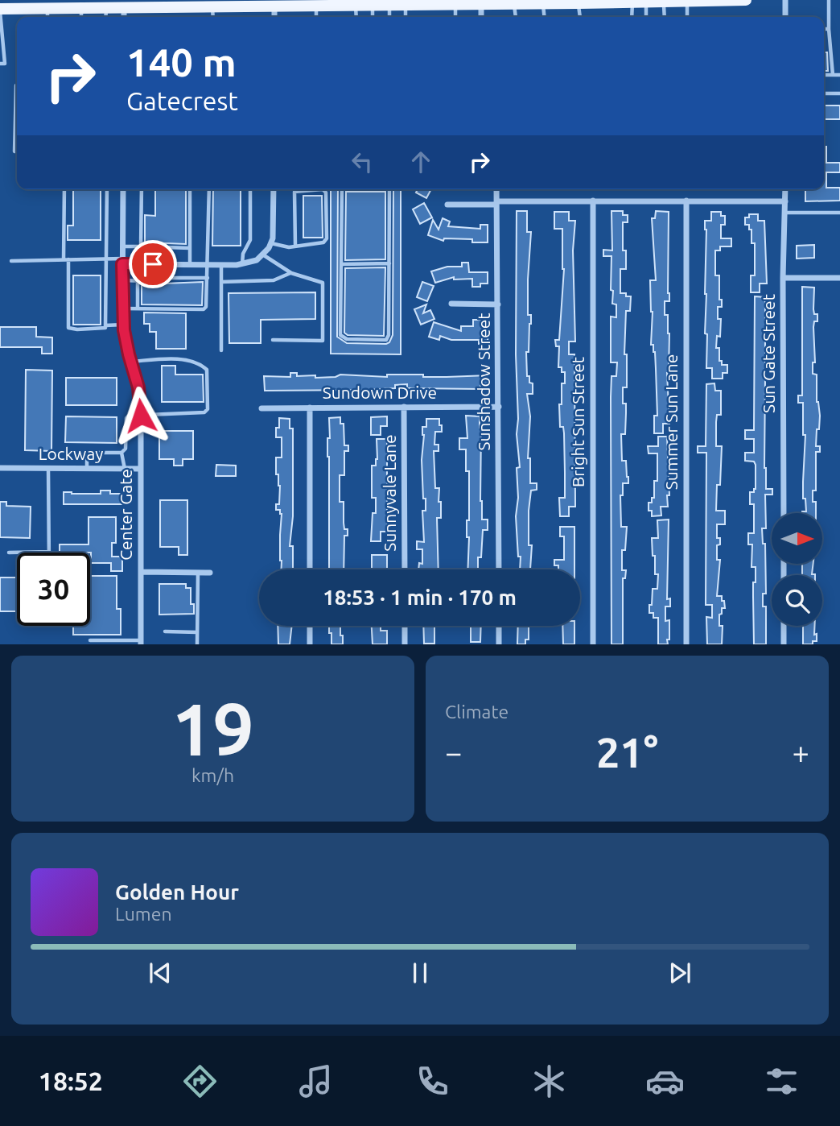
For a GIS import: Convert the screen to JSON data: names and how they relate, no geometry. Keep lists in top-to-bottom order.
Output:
{
  "streets": {
    "street": [
      "Sun Gate Street",
      "Sunshadow Street",
      "Sundown Drive",
      "Bright Sun Street",
      "Summer Sun Lane",
      "Lockway",
      "Sunnyvale Lane",
      "Center Gate"
    ]
  },
  "crossings": [
    ["Sunshadow Street", "Sundown Drive"],
    ["Sundown Drive", "Sunnyvale Lane"],
    ["Lockway", "Center Gate"]
  ],
  "north": "right",
  "page": {
    "turn": ["140 m", "Gatecrest"],
    "limit": "30",
    "trip": "18:53 · 1 min · 170 m",
    "tile": [
      ["19", "km/h"],
      "Climate"
    ],
    "heat": ["−", "21°", "+"],
    "song": ["Golden Hour", "Lumen"],
    "tabs": "18:52"
  }
}
